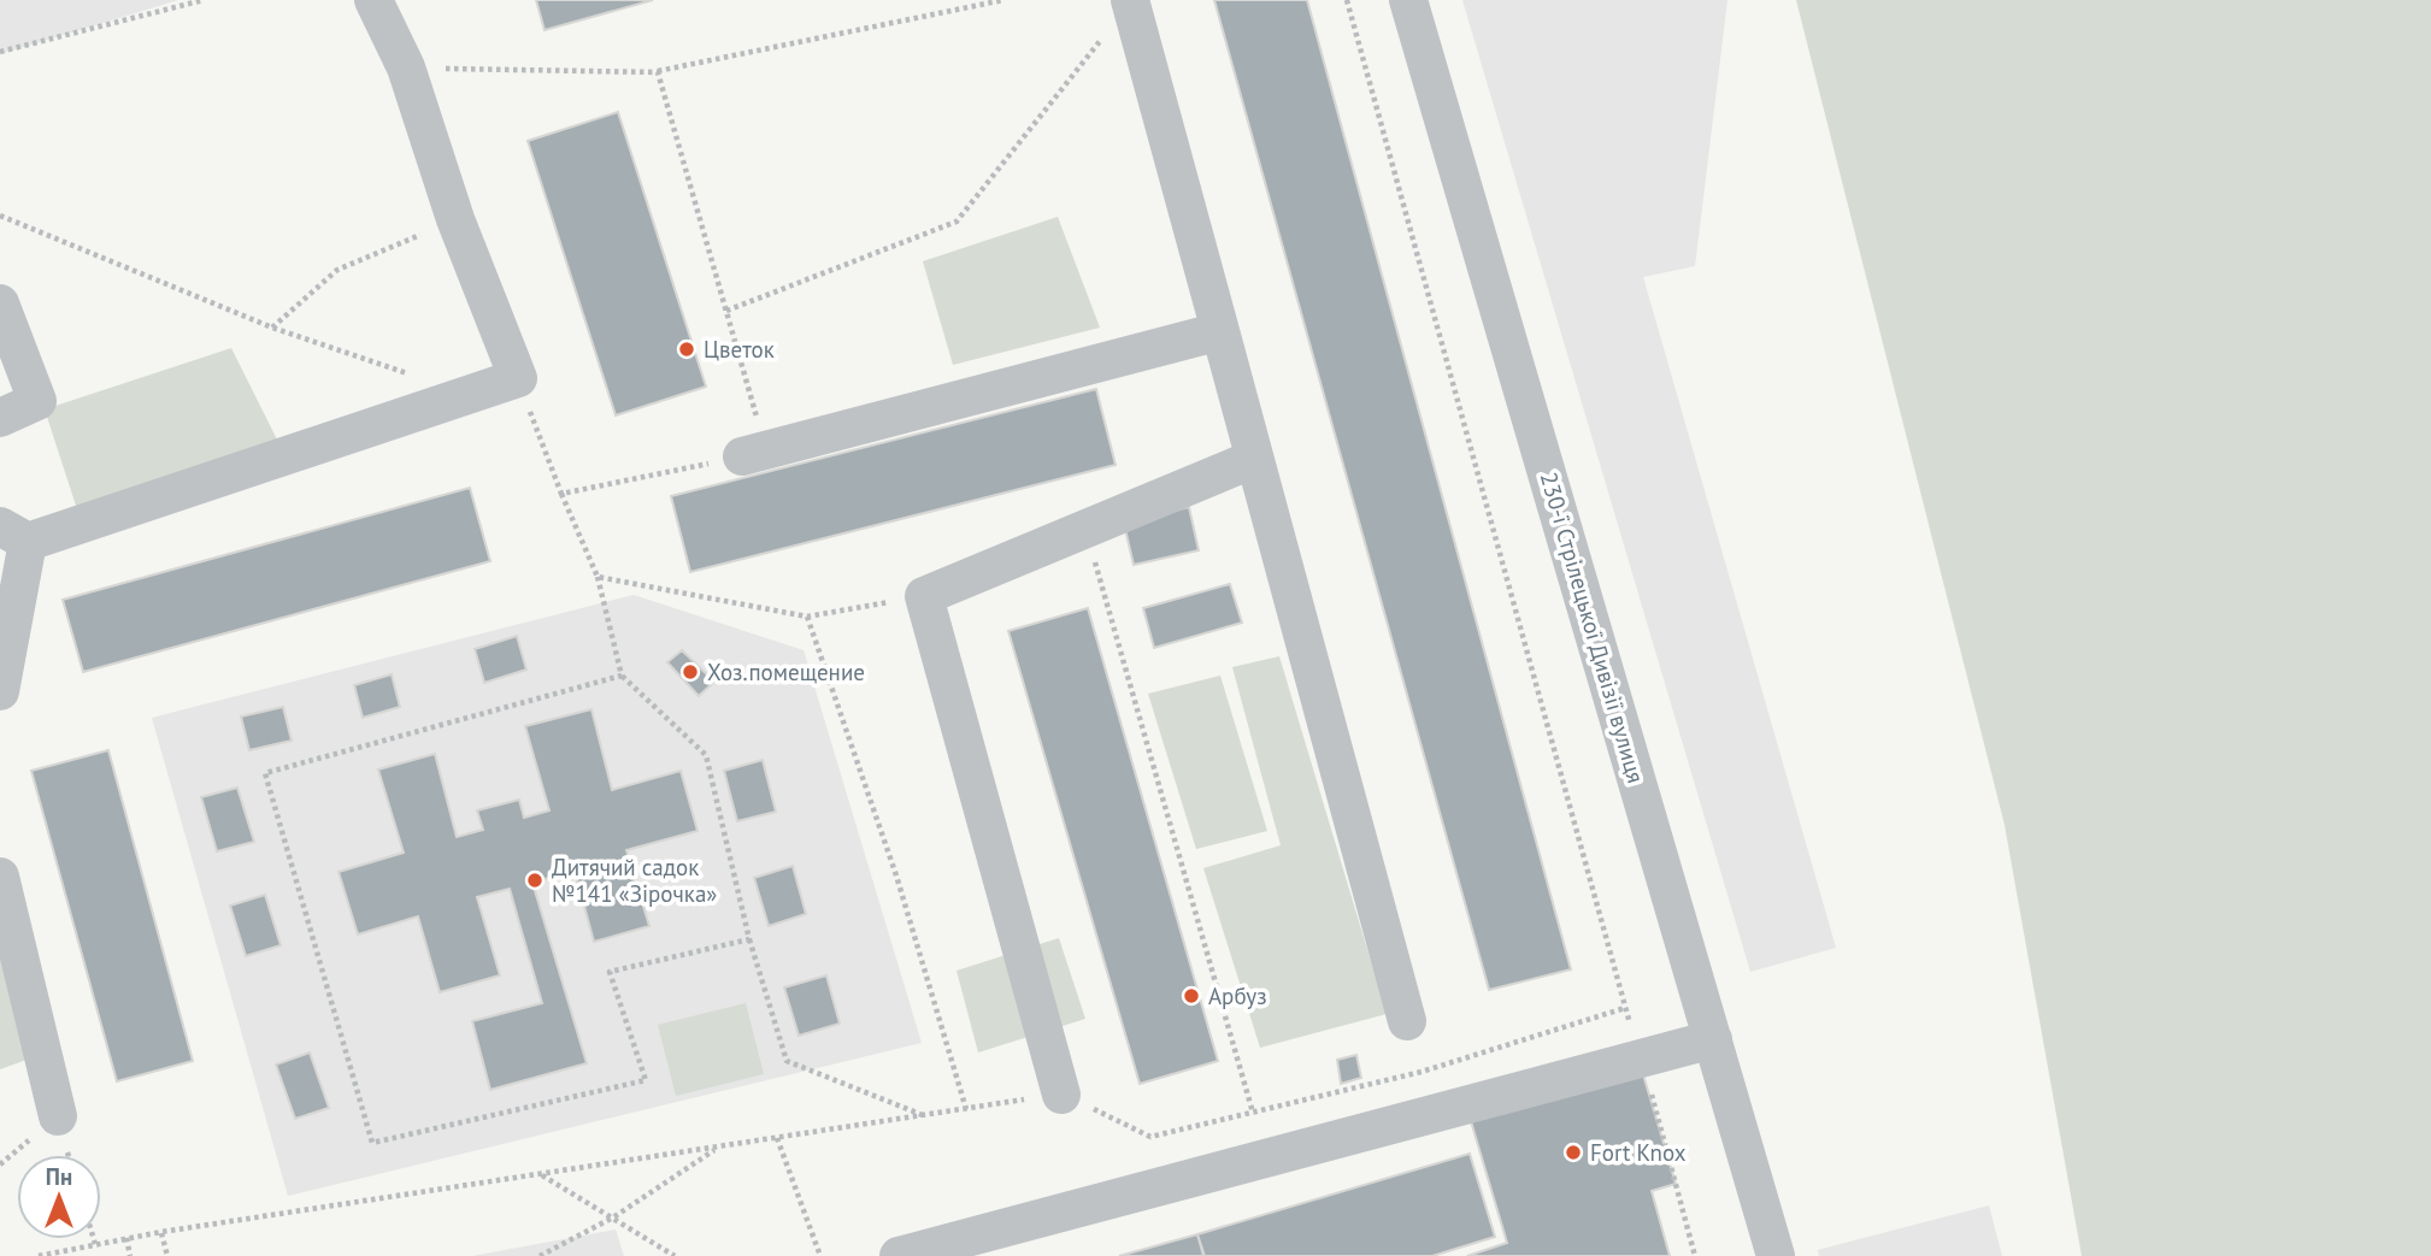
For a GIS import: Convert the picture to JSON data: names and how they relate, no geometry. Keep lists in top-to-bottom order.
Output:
{
  "streets": {
    "street": ["230-ї Стрілецької Дивізії вулиця"]
  },
  "places": [
    "Цветок",
    "Хоз.помещение",
    "Дитячий садок №141 «Зiрочка»",
    "Арбуз",
    "Fort Knox"
  ],
  "north": "top"
}
